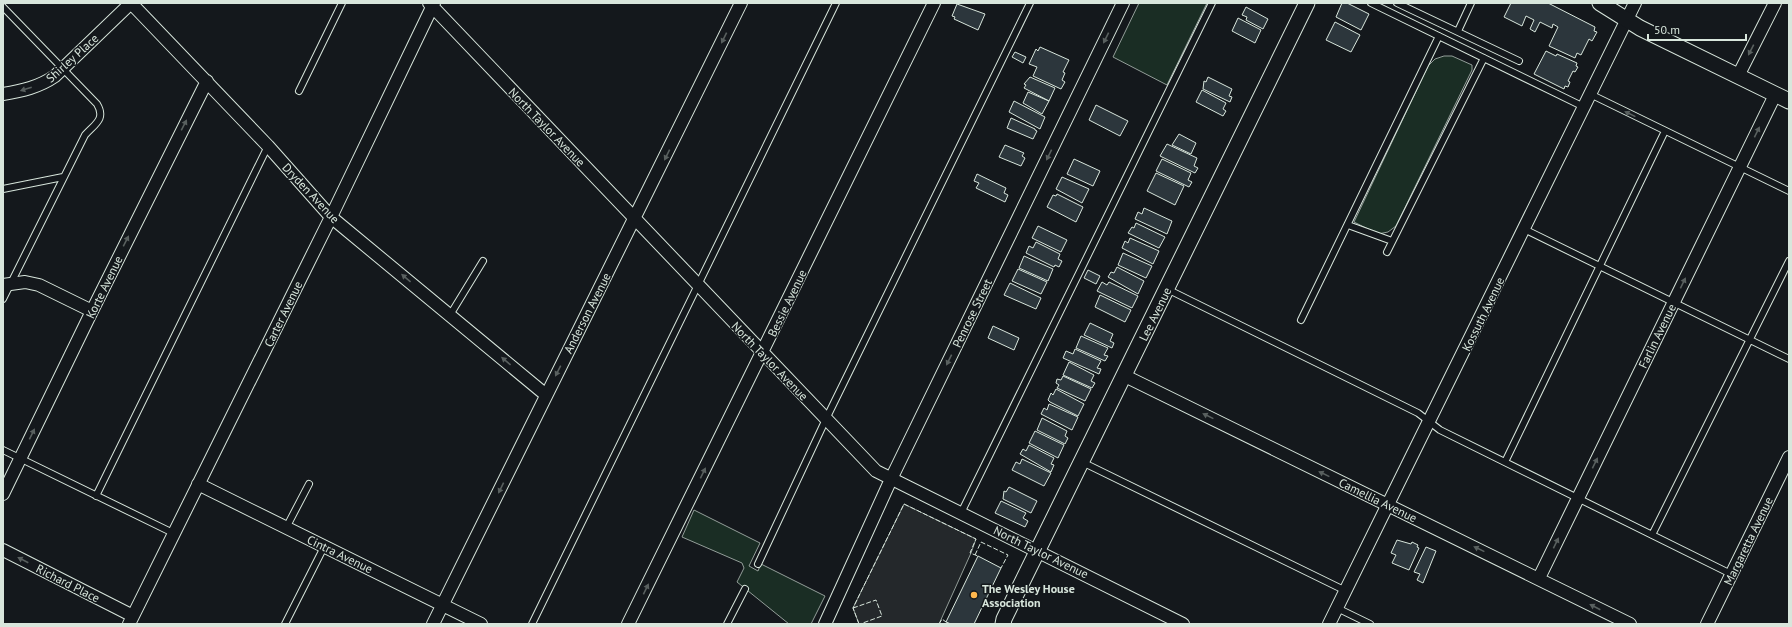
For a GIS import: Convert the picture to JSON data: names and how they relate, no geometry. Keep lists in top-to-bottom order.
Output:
{
  "streets": {
    "street": [
      "Shirley Place",
      "North Taylor Avenue",
      "Dryden Avenue",
      "Korte Avenue",
      "Bessie Avenue",
      "Anderson Avenue",
      "Penrose Street",
      "Carter Avenue",
      "Lee Avenue",
      "Kossuth Avenue",
      "Farlin Avenue",
      "Camellia Avenue",
      "Margaretta Avenue",
      "Cintra Avenue",
      "Richard Place"
    ]
  },
  "crossings": [
    ["Shirley Place", "Dryden Avenue"],
    ["North Taylor Avenue", "Bessie Avenue"],
    ["North Taylor Avenue", "Anderson Avenue"],
    ["North Taylor Avenue", "Penrose Street"],
    ["North Taylor Avenue", "Carter Avenue"],
    ["North Taylor Avenue", "Lee Avenue"],
    ["Dryden Avenue", "Korte Avenue"],
    ["Dryden Avenue", "Anderson Avenue"],
    ["Dryden Avenue", "Carter Avenue"],
    ["Anderson Avenue", "Cintra Avenue"],
    ["Carter Avenue", "Cintra Avenue"],
    ["Carter Avenue", "Richard Place"],
    ["Lee Avenue", "Camellia Avenue"],
    ["Kossuth Avenue", "Camellia Avenue"],
    ["Farlin Avenue", "Camellia Avenue"]
  ],
  "one_way": [
    "Shirley Place",
    "Dryden Avenue",
    "Korte Avenue",
    "Bessie Avenue",
    "Anderson Avenue",
    "Penrose Street",
    "Farlin Avenue",
    "Camellia Avenue",
    "Richard Place"
  ],
  "places": ["The Wesley House Association"],
  "scale_bar": "50 m"
}
